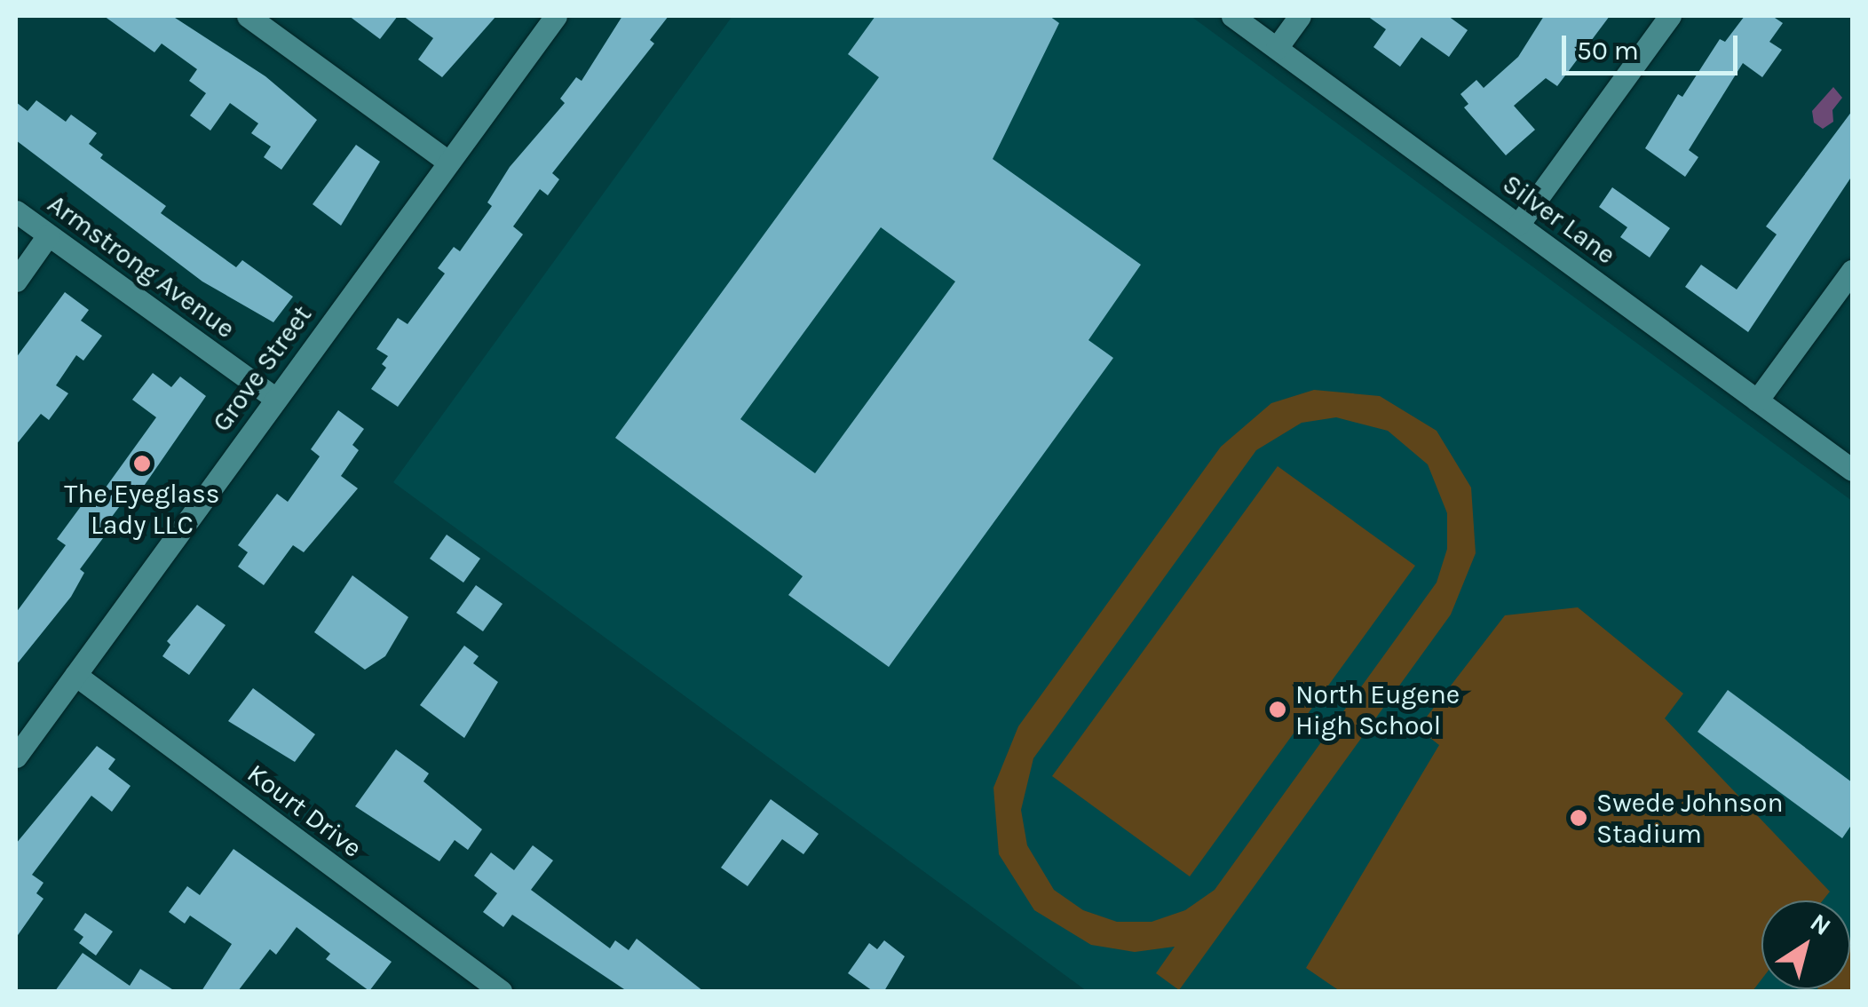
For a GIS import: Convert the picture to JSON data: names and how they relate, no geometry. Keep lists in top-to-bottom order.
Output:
{
  "streets": {
    "street": [
      "Silver Lane",
      "Armstrong Avenue",
      "Grove Street",
      "Kourt Drive"
    ]
  },
  "crossings": [
    ["Armstrong Avenue", "Grove Street"],
    ["Grove Street", "Kourt Drive"]
  ],
  "places": ["The Eyeglass Lady LLC", "North Eugene High School", "Swede Johnson Stadium"],
  "scale_bar": "50 m",
  "north": "top right"
}
